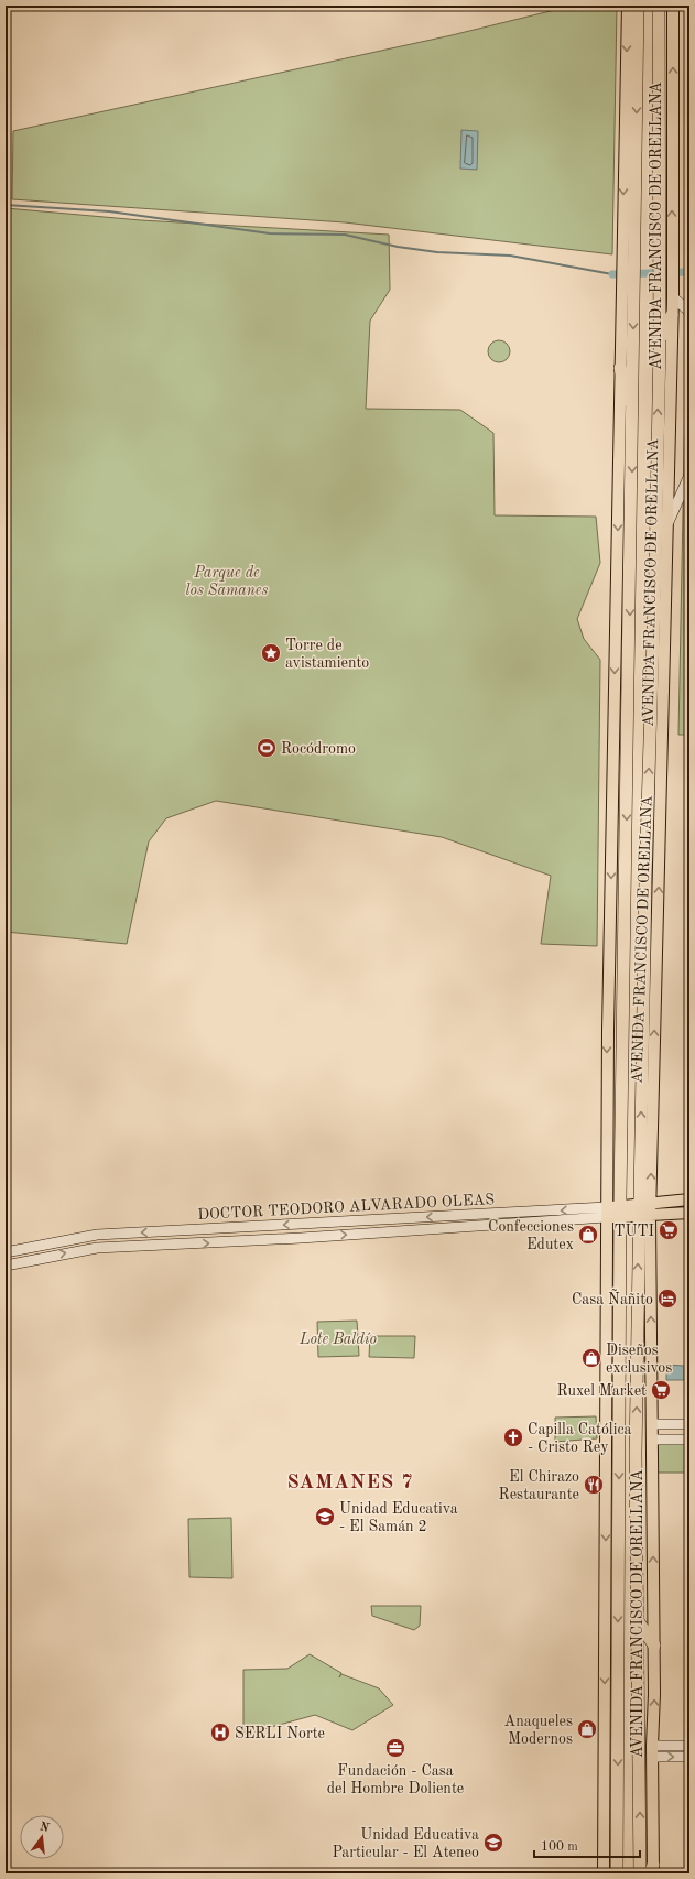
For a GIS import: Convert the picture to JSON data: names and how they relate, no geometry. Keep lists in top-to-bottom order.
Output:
{
  "streets": {
    "highway": ["AVENIDA FRANCISCO DE ORELLANA"],
    "main road": ["DOCTOR TEODORO ALVARADO OLEAS"]
  },
  "crossings": [
    ["AVENIDA FRANCISCO DE ORELLANA", "DOCTOR TEODORO ALVARADO OLEAS"]
  ],
  "districts": ["SAMANES 7"],
  "parks": ["Parque de los Samanes", "Lote Baldío"],
  "places": {
    "place": ["Torre de avistamiento"],
    "sports": ["Rocódromo"],
    "supermarket": ["TUTI", "Ruxel Market"],
    "shop": ["Confecciones Edutex", "Diseños exclusivos", "Anaqueles Modernos"],
    "hotel": ["Casa Ñañito"],
    "church": ["Capilla Católica - Cristo Rey"],
    "restaurant": ["El Chirazo Restaurante"],
    "school or university": ["Unidad Educativa - El Samán 2", "Unidad Educativa Particular - El Ateneo"],
    "hospital": ["SERLI Norte"],
    "office": ["Fundación - Casa del Hombre Doliente"]
  },
  "scale_bar": "100 m",
  "north": "top"
}
